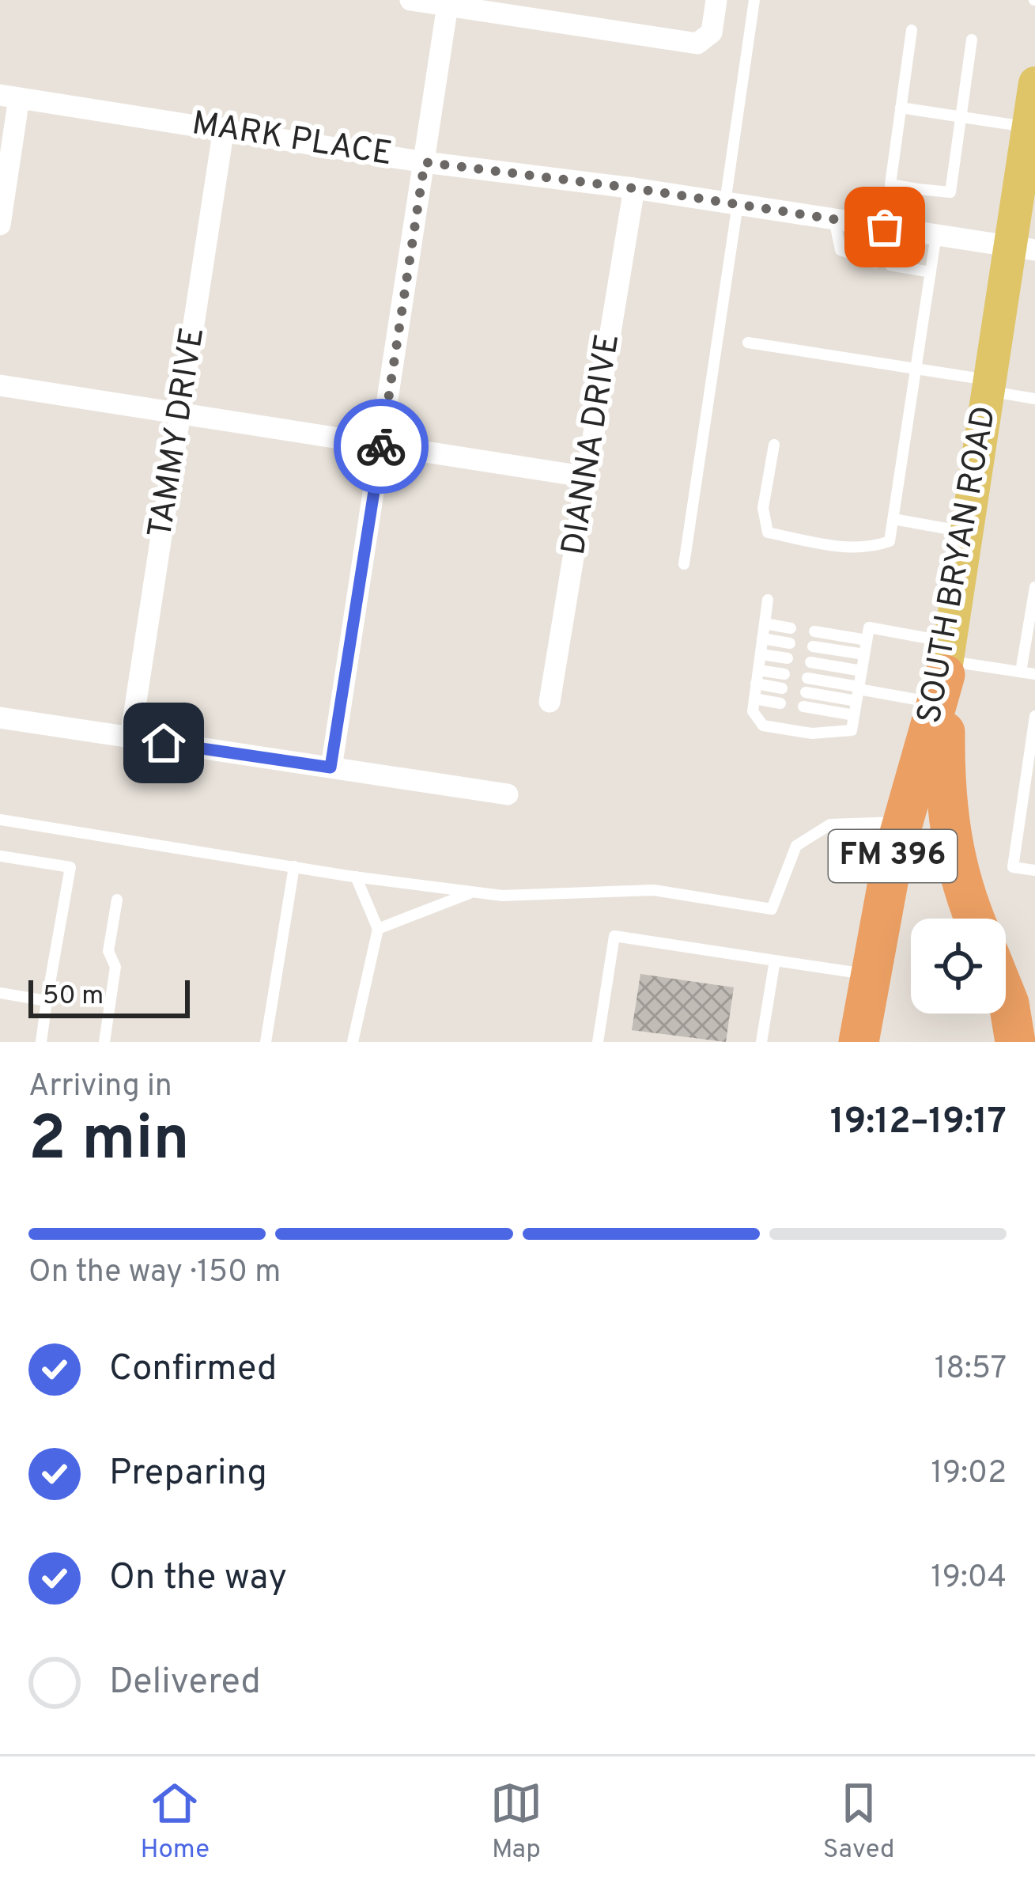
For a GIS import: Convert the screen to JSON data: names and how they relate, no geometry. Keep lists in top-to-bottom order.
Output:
{
  "streets": {
    "highway": ["SOUTH BRYAN ROAD", "FM 396"],
    "street": ["MARK PLACE", "TAMMY DRIVE", "DIANNA DRIVE"]
  },
  "crossings": [
    ["MARK PLACE", "TAMMY DRIVE"],
    ["MARK PLACE", "DIANNA DRIVE"],
    ["MARK PLACE", "SOUTH BRYAN ROAD"],
    ["SOUTH BRYAN ROAD", "FM 396"]
  ],
  "scale_bar": "50 m",
  "page": {
    "scale": "50 m",
    "heading": ["2 min", "Arriving in", "19:12–19:17"],
    "bar": "On the way · 150 m",
    "list": [
      ["Confirmed", "18:57"],
      ["Preparing", "19:02"],
      ["On the way", "19:04"],
      "Delivered"
    ],
    "tabs": ["Home", "Map", "Saved"]
  }
}
